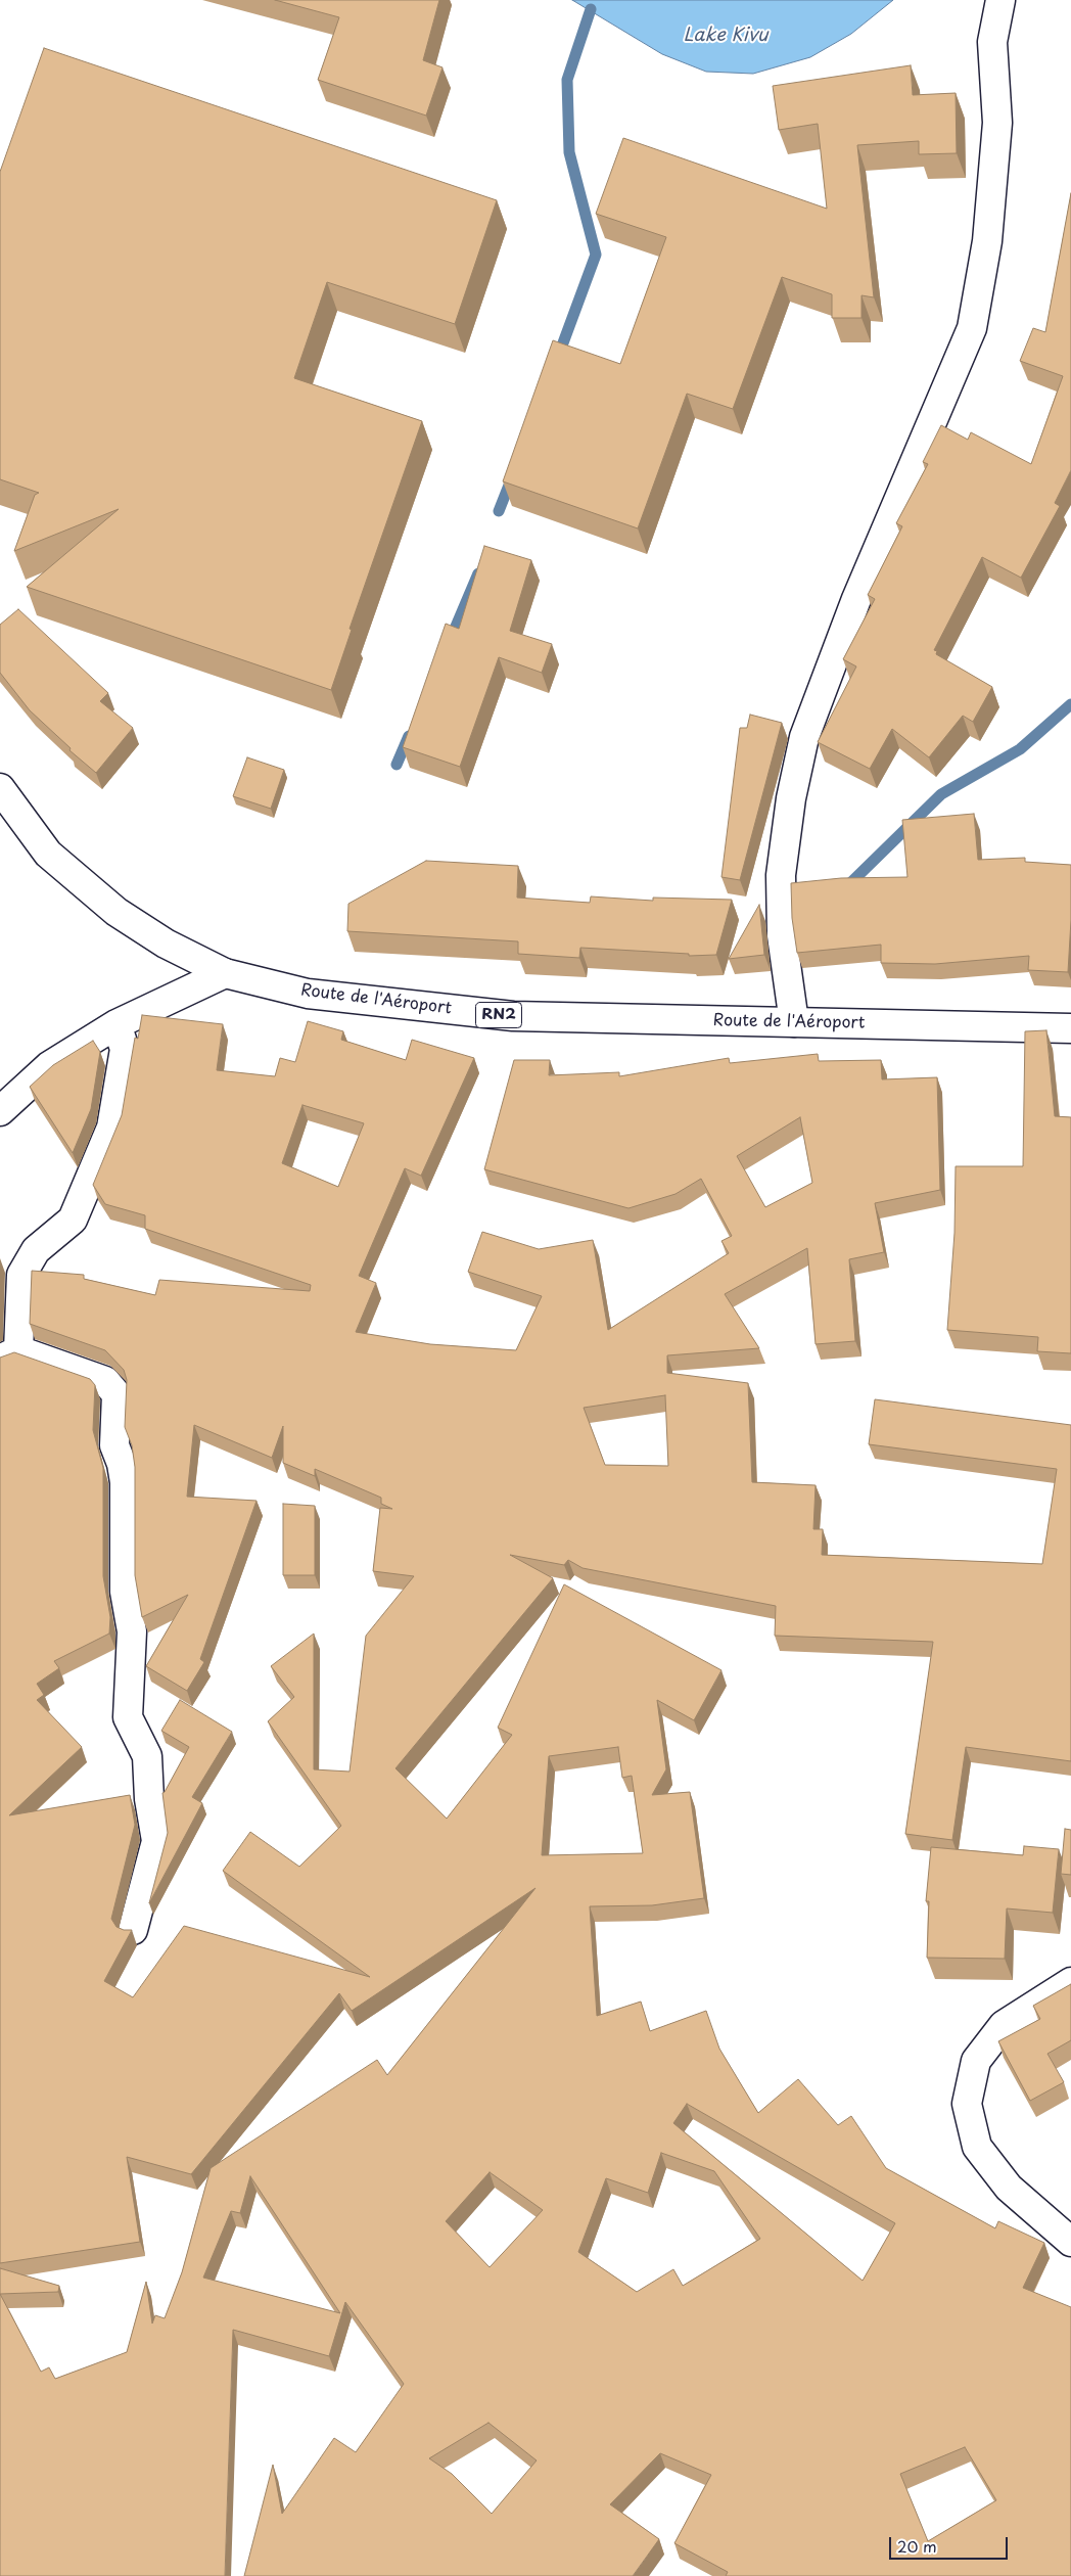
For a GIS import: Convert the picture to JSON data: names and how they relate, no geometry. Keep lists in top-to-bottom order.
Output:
{
  "streets": {
    "main road": ["Route de l'Aéroport", "RN2"]
  },
  "water": ["Lake Kivu"],
  "scale_bar": "20 m"
}
